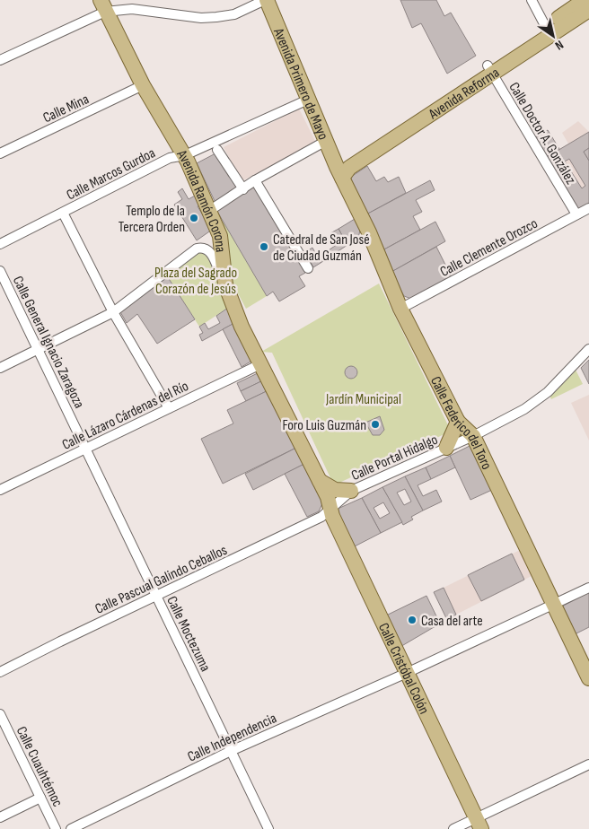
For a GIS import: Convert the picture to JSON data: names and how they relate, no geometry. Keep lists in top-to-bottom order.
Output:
{
  "streets": {
    "main road": [
      "Avenida Primero de Mayo",
      "Avenida Reforma",
      "Avenida Ramón Corona",
      "Calle Federico del Toro",
      "Calle Cristóbal Colón"
    ],
    "street": [
      "Calle Mina",
      "Calle Doctor A. González",
      "Calle Marcos Gurdoa",
      "Calle Clemente Orozco",
      "Calle General Ignacio Zaragoza",
      "Calle Lázaro Cárdenas del Río",
      "Calle Portal Hidalgo",
      "Calle Pascual Galindo Ceballos",
      "Calle Moctezuma",
      "Calle Independencia",
      "Calle Cuauhtémoc"
    ]
  },
  "crossings": [
    ["Avenida Primero de Mayo", "Avenida Reforma"],
    ["Avenida Primero de Mayo", "Calle Marcos Gurdoa"],
    ["Avenida Primero de Mayo", "Calle Federico del Toro"],
    ["Avenida Reforma", "Calle Doctor A. González"],
    ["Avenida Reforma", "Calle Federico del Toro"],
    ["Calle Mina", "Avenida Ramón Corona"],
    ["Calle Doctor A. González", "Calle Clemente Orozco"],
    ["Calle Marcos Gurdoa", "Avenida Ramón Corona"],
    ["Avenida Ramón Corona", "Calle Lázaro Cárdenas del Río"],
    ["Avenida Ramón Corona", "Calle Portal Hidalgo"],
    ["Avenida Ramón Corona", "Calle Pascual Galindo Ceballos"],
    ["Avenida Ramón Corona", "Calle Cristóbal Colón"],
    ["Calle Clemente Orozco", "Calle Federico del Toro"],
    ["Calle General Ignacio Zaragoza", "Calle Lázaro Cárdenas del Río"],
    ["Calle General Ignacio Zaragoza", "Calle Moctezuma"],
    ["Calle Lázaro Cárdenas del Río", "Calle Moctezuma"],
    ["Calle Federico del Toro", "Calle Portal Hidalgo"],
    ["Calle Federico del Toro", "Calle Independencia"],
    ["Calle Portal Hidalgo", "Calle Pascual Galindo Ceballos"],
    ["Calle Portal Hidalgo", "Calle Cristóbal Colón"],
    ["Calle Pascual Galindo Ceballos", "Calle Moctezuma"],
    ["Calle Pascual Galindo Ceballos", "Calle Cristóbal Colón"],
    ["Calle Moctezuma", "Calle Independencia"],
    ["Calle Cristóbal Colón", "Calle Independencia"]
  ],
  "parks": ["Plaza del Sagrado Corazón de Jesús", "Jardín Municipal"],
  "places": [
    "Templo de la Tercera Orden",
    "Catedral de San José de Ciudad Guzmán",
    "Foro Luis Guzmán",
    "Casa del arte"
  ],
  "north": "bottom right"
}
